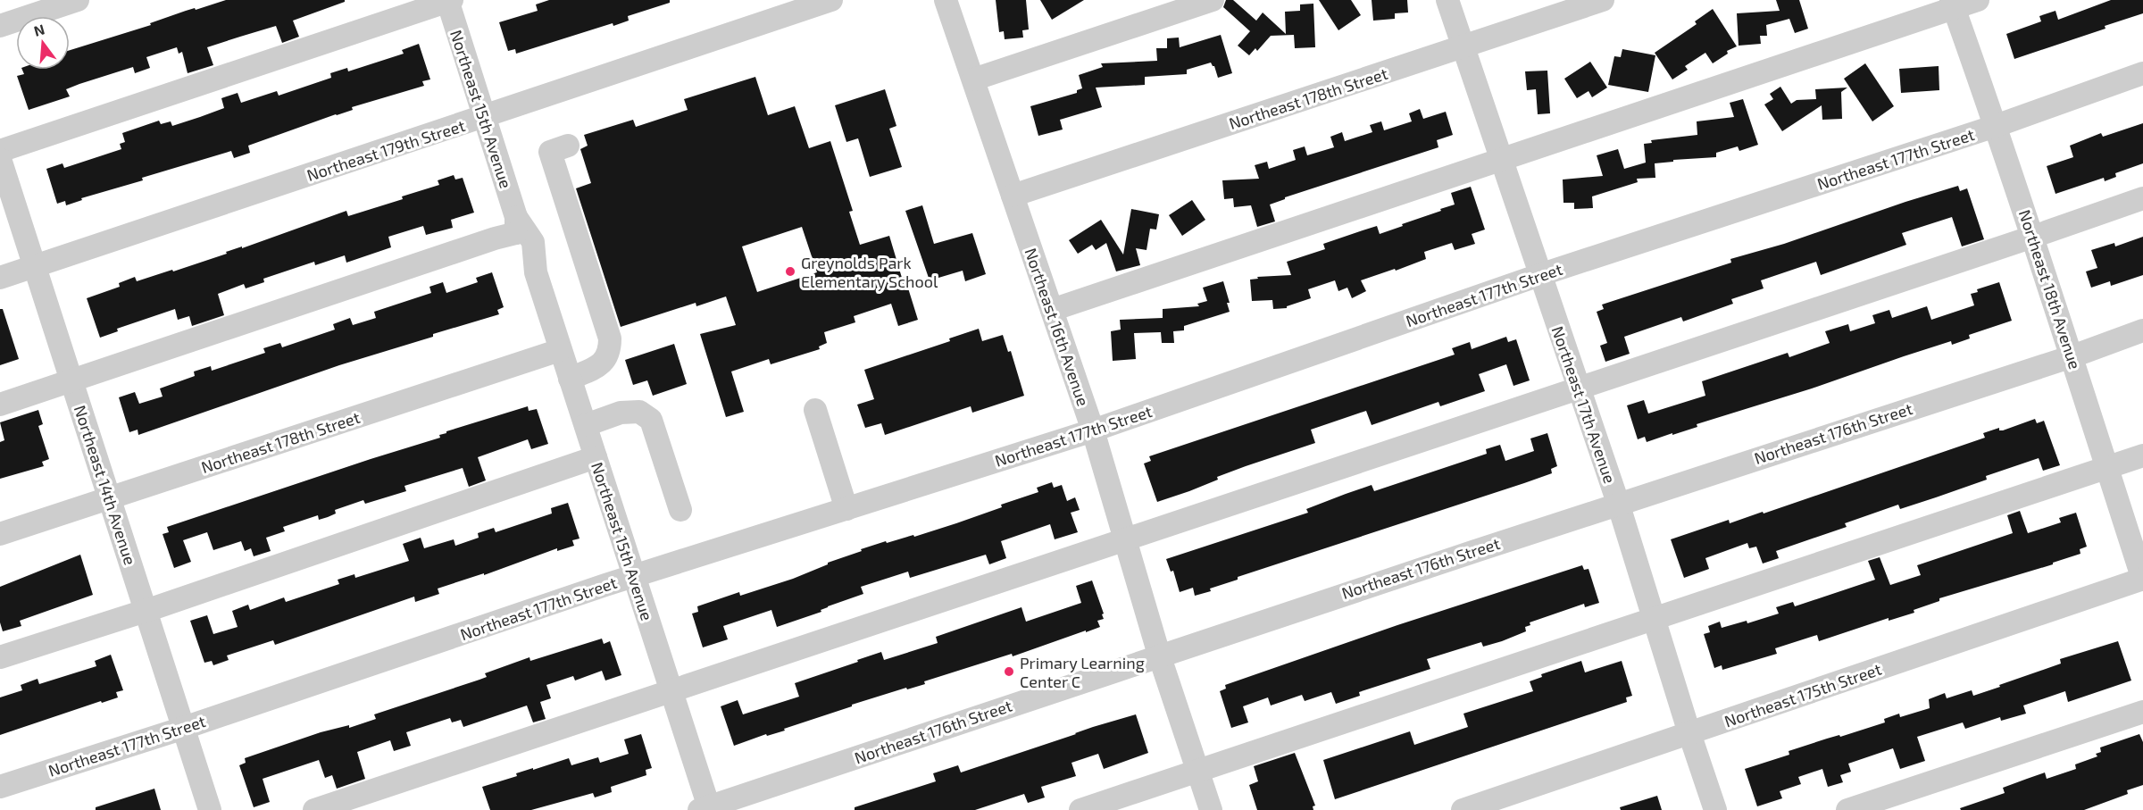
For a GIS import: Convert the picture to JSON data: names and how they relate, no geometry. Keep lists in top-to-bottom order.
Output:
{
  "streets": {
    "street": [
      "Northeast 178th Street",
      "Northeast 15th Avenue",
      "Northeast 179th Street",
      "Northeast 177th Street",
      "Northeast 18th Avenue",
      "Northeast 16th Avenue",
      "Northeast 17th Avenue",
      "Northeast 176th Street",
      "Northeast 14th Avenue",
      "Northeast 175th Street"
    ]
  },
  "crossings": [
    ["Northeast 178th Street", "Northeast 15th Avenue"],
    ["Northeast 178th Street", "Northeast 16th Avenue"],
    ["Northeast 178th Street", "Northeast 17th Avenue"],
    ["Northeast 178th Street", "Northeast 14th Avenue"],
    ["Northeast 15th Avenue", "Northeast 179th Street"],
    ["Northeast 15th Avenue", "Northeast 177th Street"],
    ["Northeast 15th Avenue", "Northeast 176th Street"],
    ["Northeast 179th Street", "Northeast 14th Avenue"],
    ["Northeast 177th Street", "Northeast 18th Avenue"],
    ["Northeast 177th Street", "Northeast 16th Avenue"],
    ["Northeast 177th Street", "Northeast 17th Avenue"],
    ["Northeast 177th Street", "Northeast 14th Avenue"],
    ["Northeast 18th Avenue", "Northeast 176th Street"],
    ["Northeast 18th Avenue", "Northeast 175th Street"],
    ["Northeast 16th Avenue", "Northeast 176th Street"],
    ["Northeast 17th Avenue", "Northeast 176th Street"],
    ["Northeast 17th Avenue", "Northeast 175th Street"]
  ],
  "places": ["Greynolds Park Elementary School", "Primary Learning Center C"],
  "north": "top"
}
